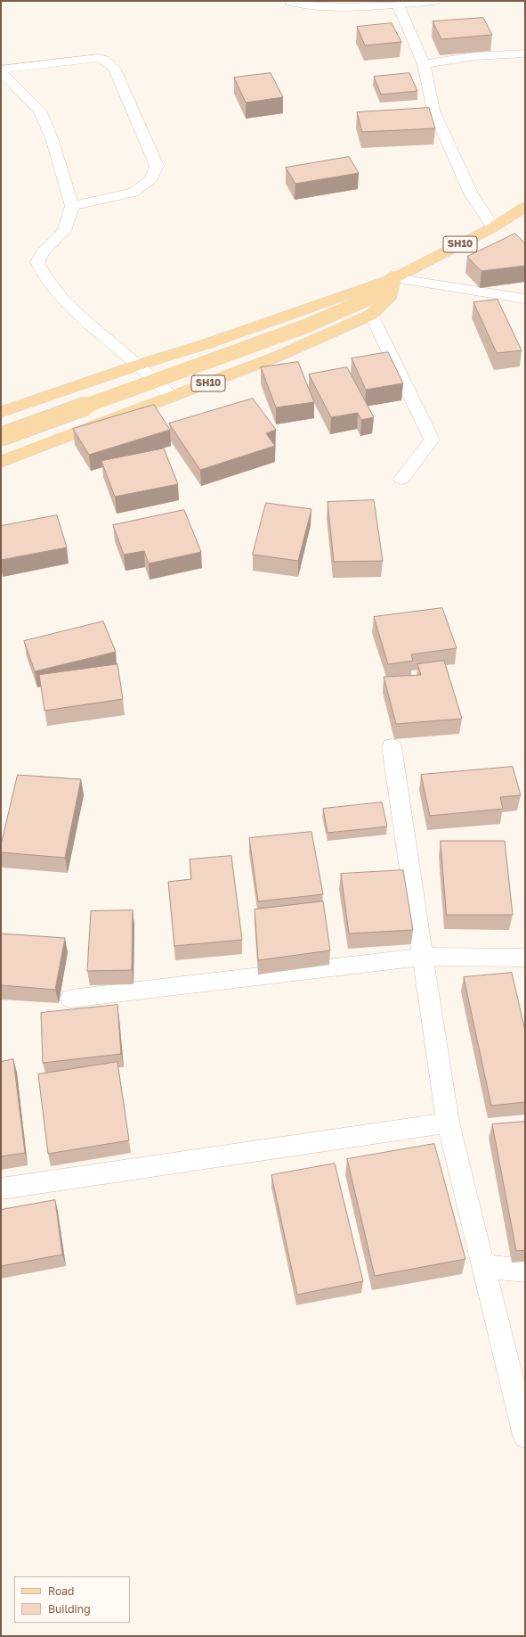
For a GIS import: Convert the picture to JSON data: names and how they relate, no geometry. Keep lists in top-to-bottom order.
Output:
{
  "streets": {
    "main road": ["SH10"]
  },
  "legend": ["Road", "Building"]
}
